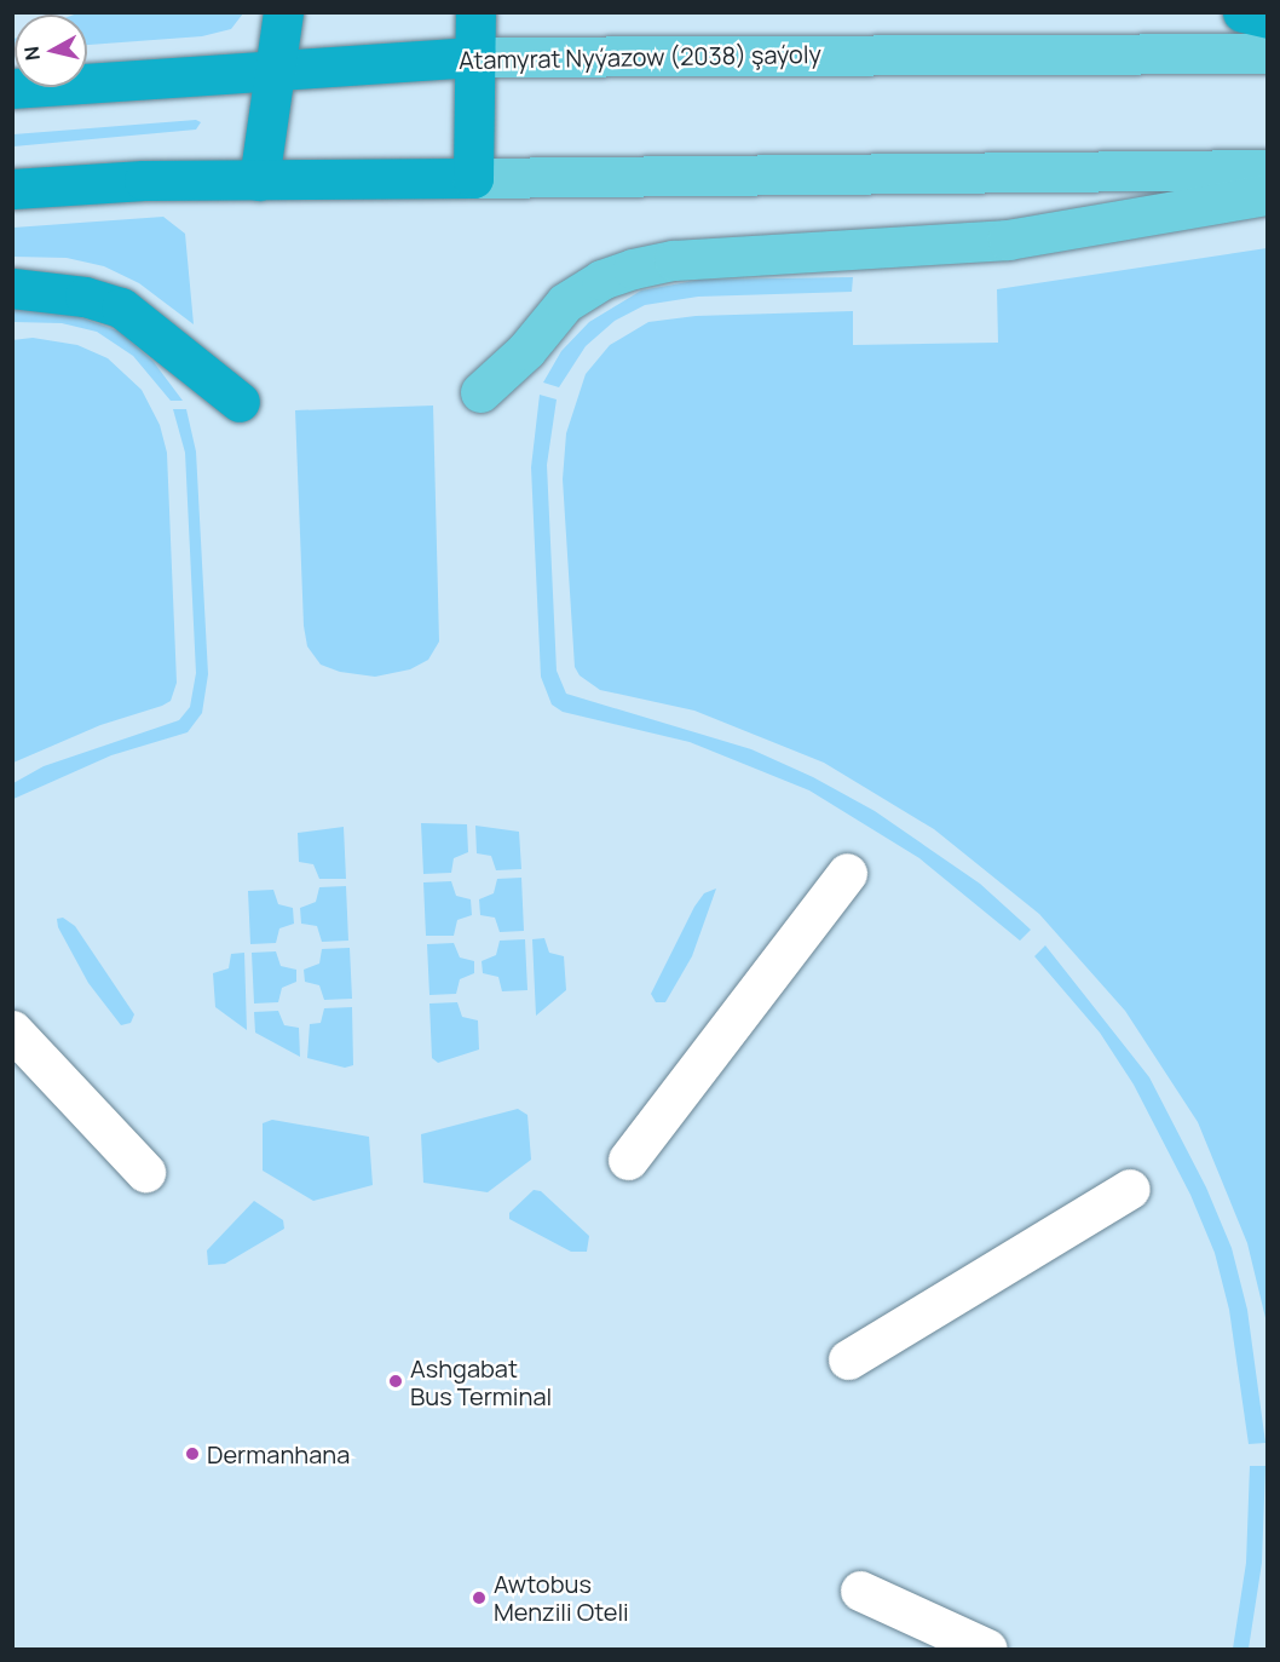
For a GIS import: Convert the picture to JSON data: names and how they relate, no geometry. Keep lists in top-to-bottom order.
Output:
{
  "streets": {
    "highway": ["Atamyrat Nyýazow (2038) şaýoly"]
  },
  "places": ["Ashgabat Bus Terminal", "Dermanhana", "Awtobus Menzili Oteli"],
  "north": "left"
}
